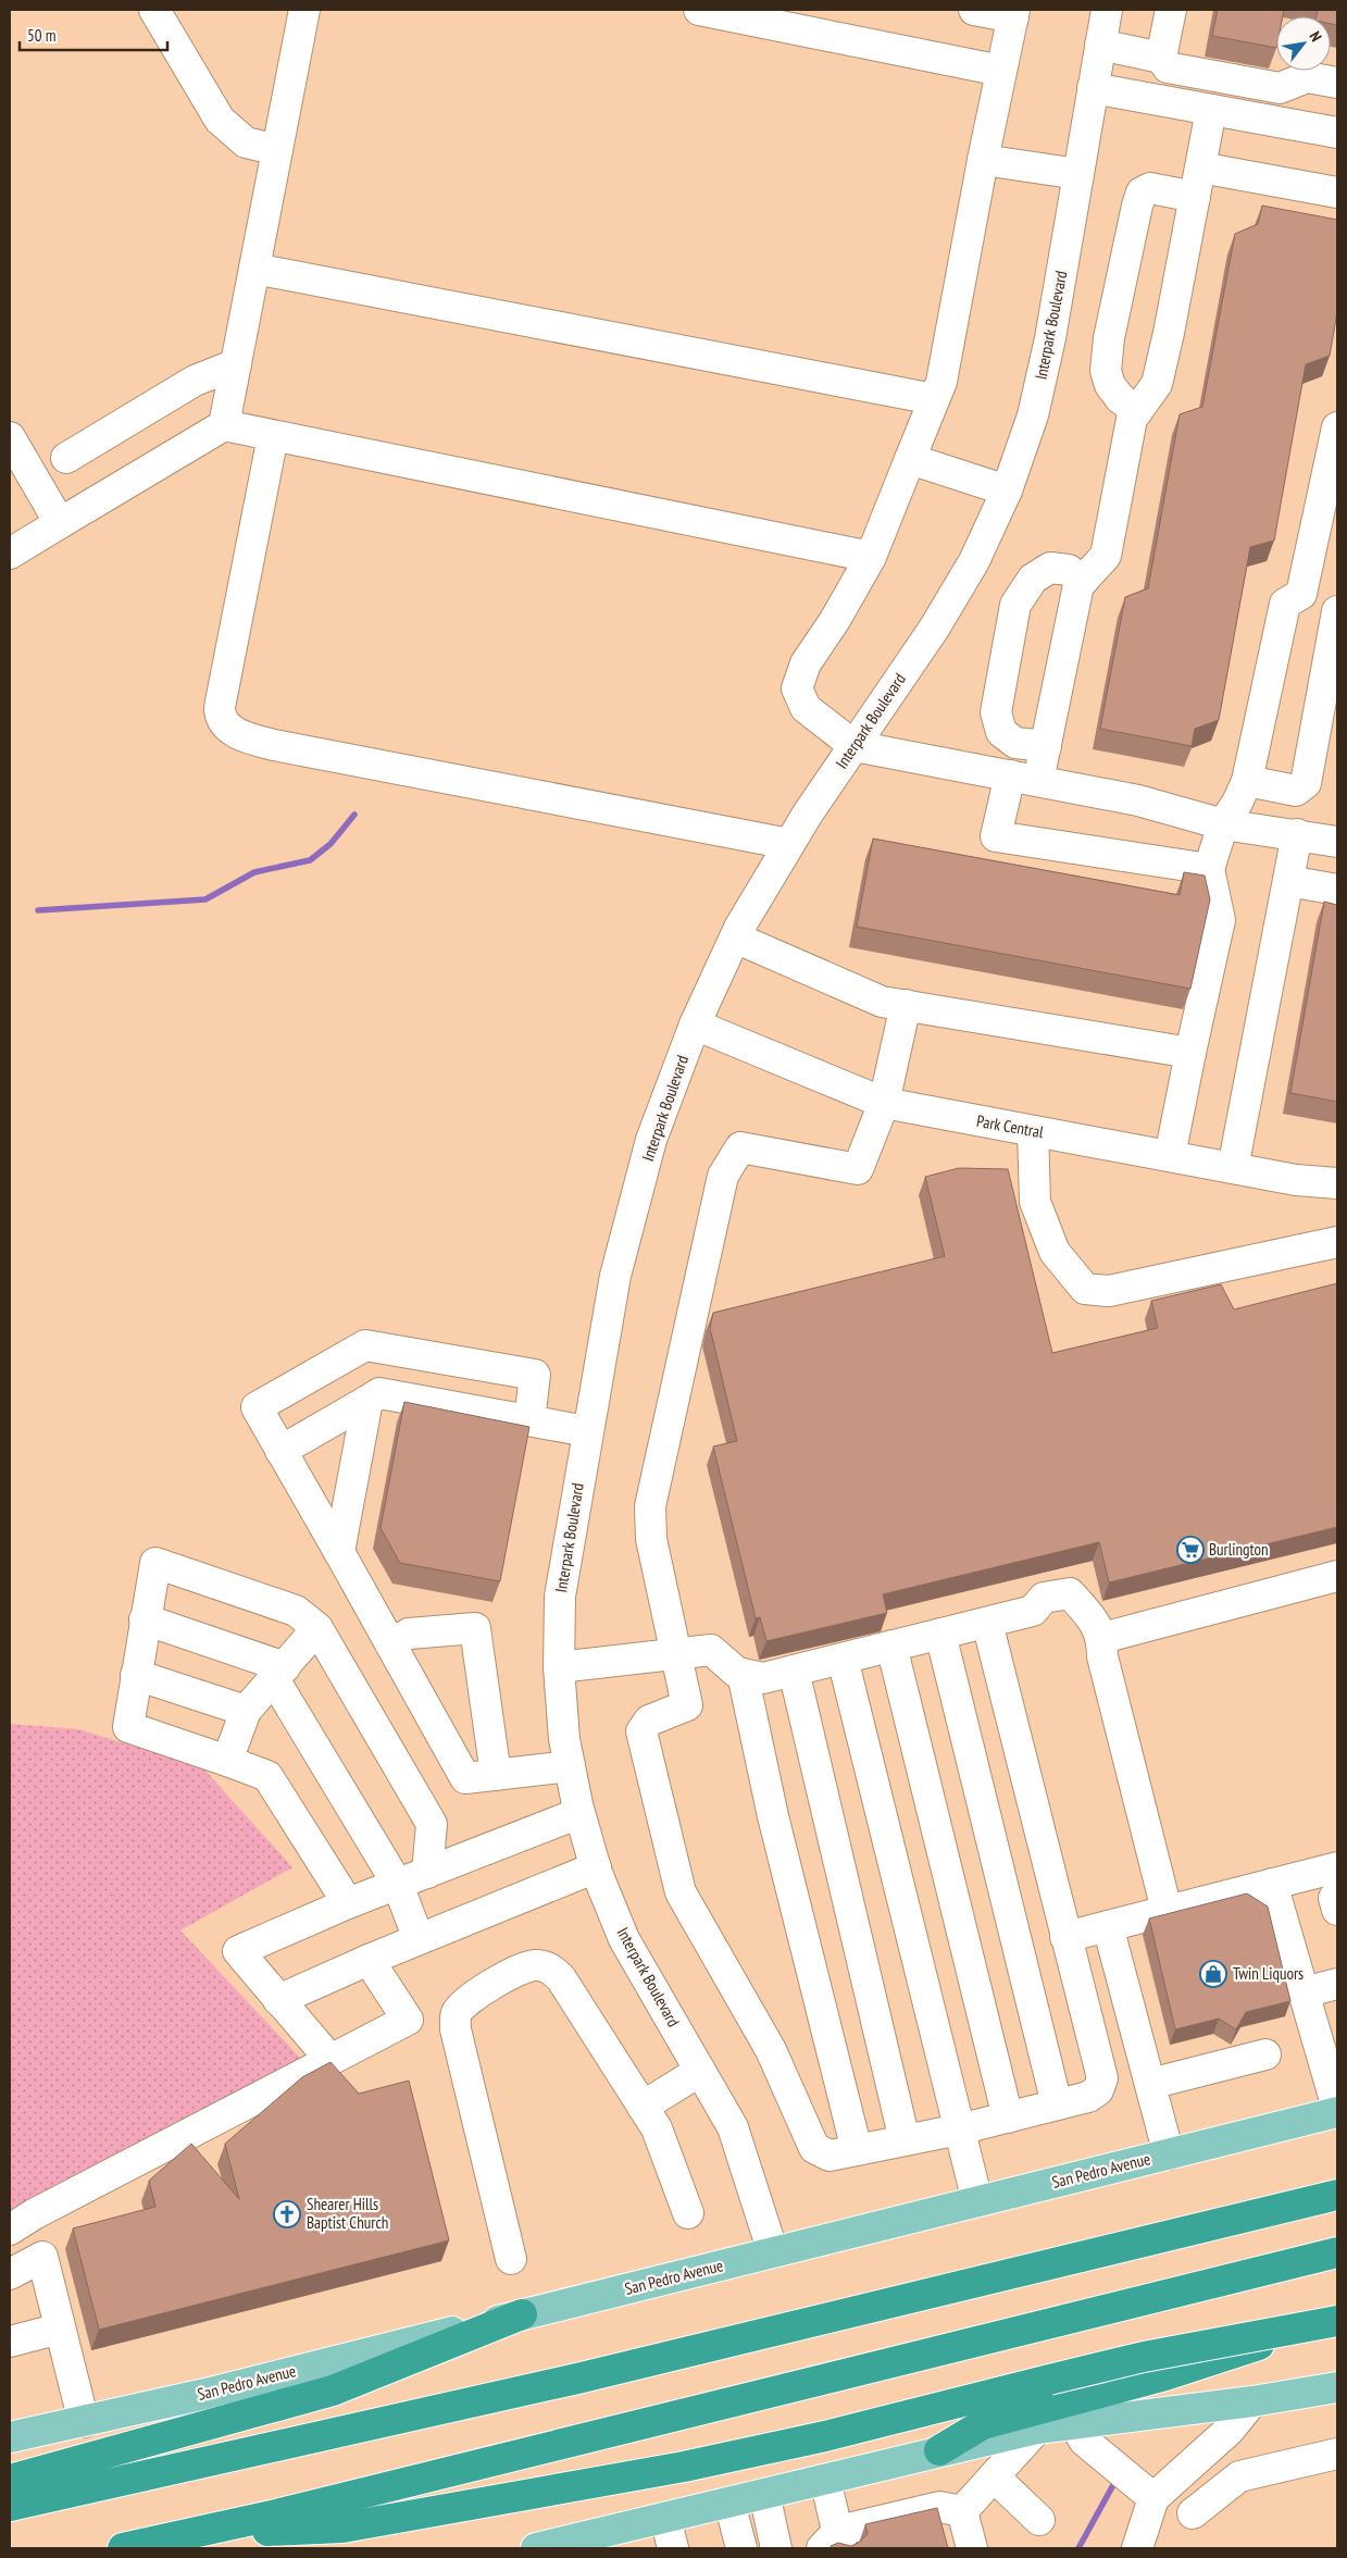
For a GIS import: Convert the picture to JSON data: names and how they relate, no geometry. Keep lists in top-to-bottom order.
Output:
{
  "streets": {
    "main road": ["San Pedro Avenue"],
    "street": ["Interpark Boulevard", "Park Central"]
  },
  "crossings": [
    ["Interpark Boulevard", "Park Central"],
    ["Interpark Boulevard", "San Pedro Avenue"]
  ],
  "places": {
    "supermarket": ["Burlington"],
    "shop": ["Twin Liquors"],
    "church": ["Shearer Hills Baptist Church"]
  },
  "scale_bar": "50 m",
  "north": "top right"
}
